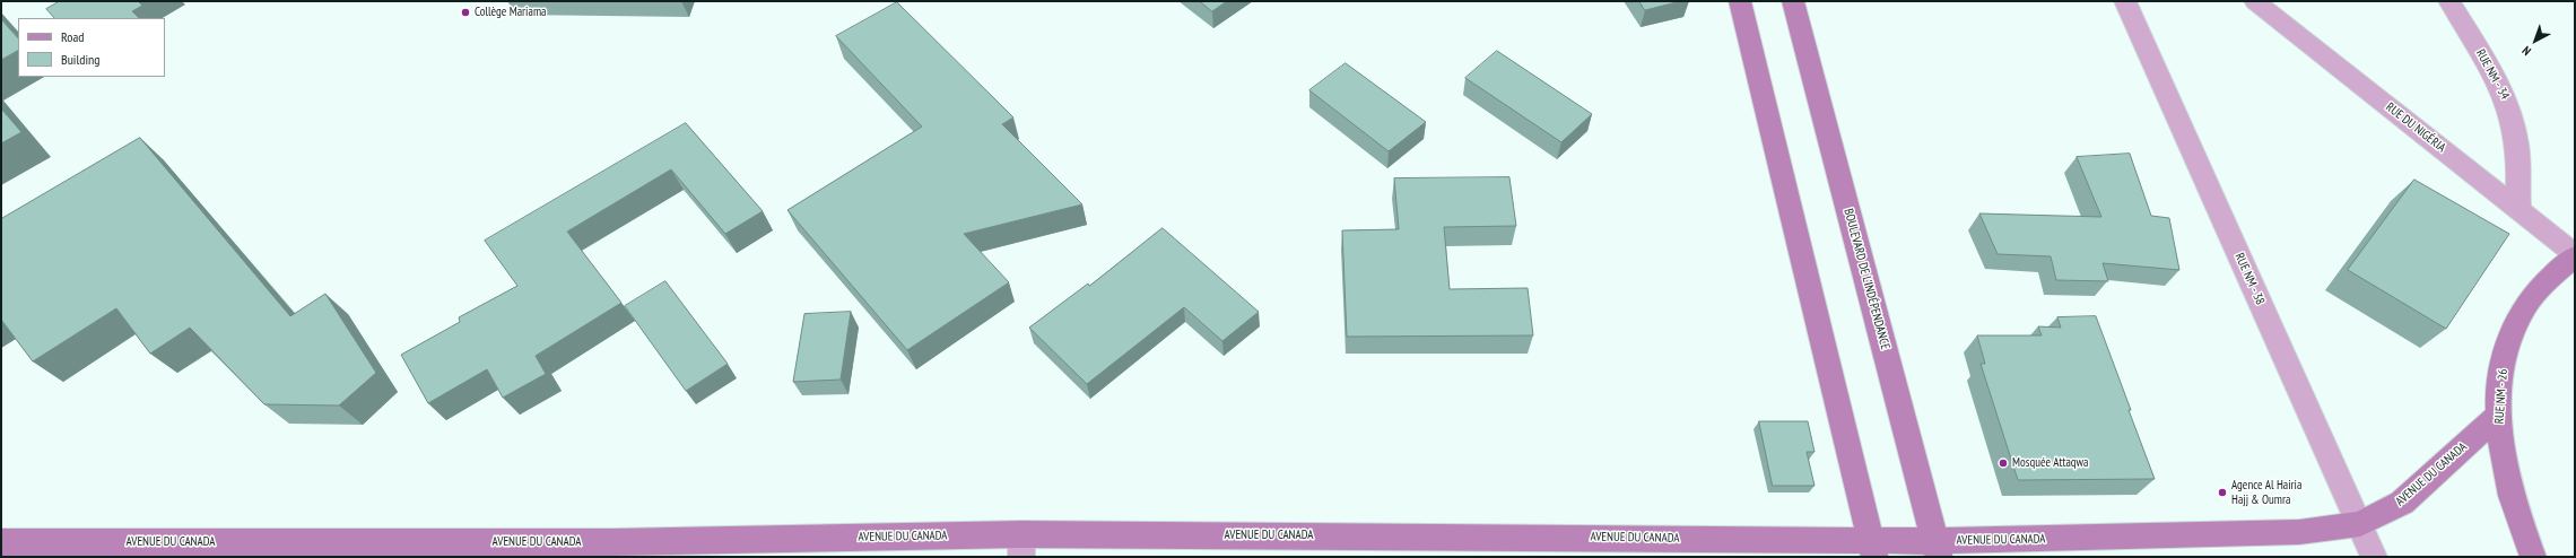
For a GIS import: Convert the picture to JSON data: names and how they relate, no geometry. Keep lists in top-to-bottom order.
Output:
{
  "streets": {
    "street": [
      "RUE NM - 34",
      "RUE DU NIGÉRIA",
      "BOULEVARD DE L'INDÉPENDANCE",
      "RUE NM - 38",
      "RUE NM - 26",
      "AVENUE DU CANADA"
    ]
  },
  "crossings": [
    ["RUE NM - 34", "RUE DU NIGÉRIA"],
    ["RUE DU NIGÉRIA", "RUE NM - 26"],
    ["BOULEVARD DE L'INDÉPENDANCE", "AVENUE DU CANADA"],
    ["RUE NM - 38", "AVENUE DU CANADA"],
    ["RUE NM - 26", "AVENUE DU CANADA"]
  ],
  "places": ["Collège Mariama", "Mosquée Attaqwa", "Agence Al Hairia Hajj & Oumra"],
  "legend": ["Road", "Building"],
  "north": "bottom left"
}
